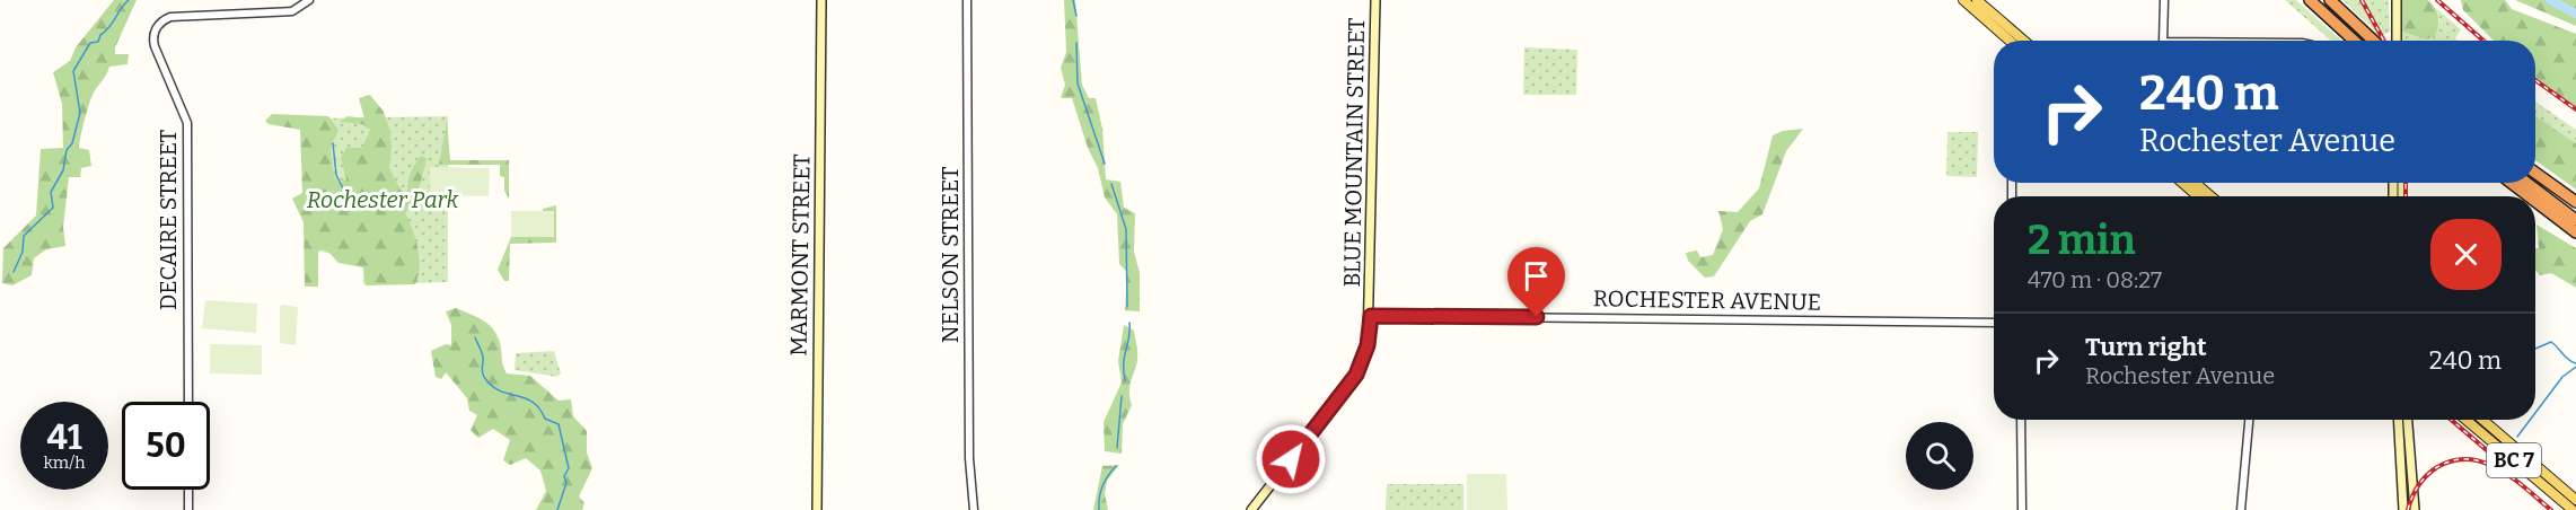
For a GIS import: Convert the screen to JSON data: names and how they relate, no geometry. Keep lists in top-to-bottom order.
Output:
{
  "streets": {
    "main road": ["BLUE MOUNTAIN STREET", "MARMONT STREET", "BC 7"],
    "street": ["DECAIRE STREET", "NELSON STREET", "ROCHESTER AVENUE"]
  },
  "crossings": [
    ["BLUE MOUNTAIN STREET", "ROCHESTER AVENUE"]
  ],
  "parks": ["Rochester Park"],
  "page": {
    "turn": ["240 m", "Rochester Avenue"],
    "heading": ["2 min", "470 m · 08:27"],
    "list": [
      {
        "name": "Turn right",
        "note": "Rochester Avenue",
        "value": "240 m"
      }
    ],
    "speed": "41 km/h",
    "limit": "50"
  }
}
